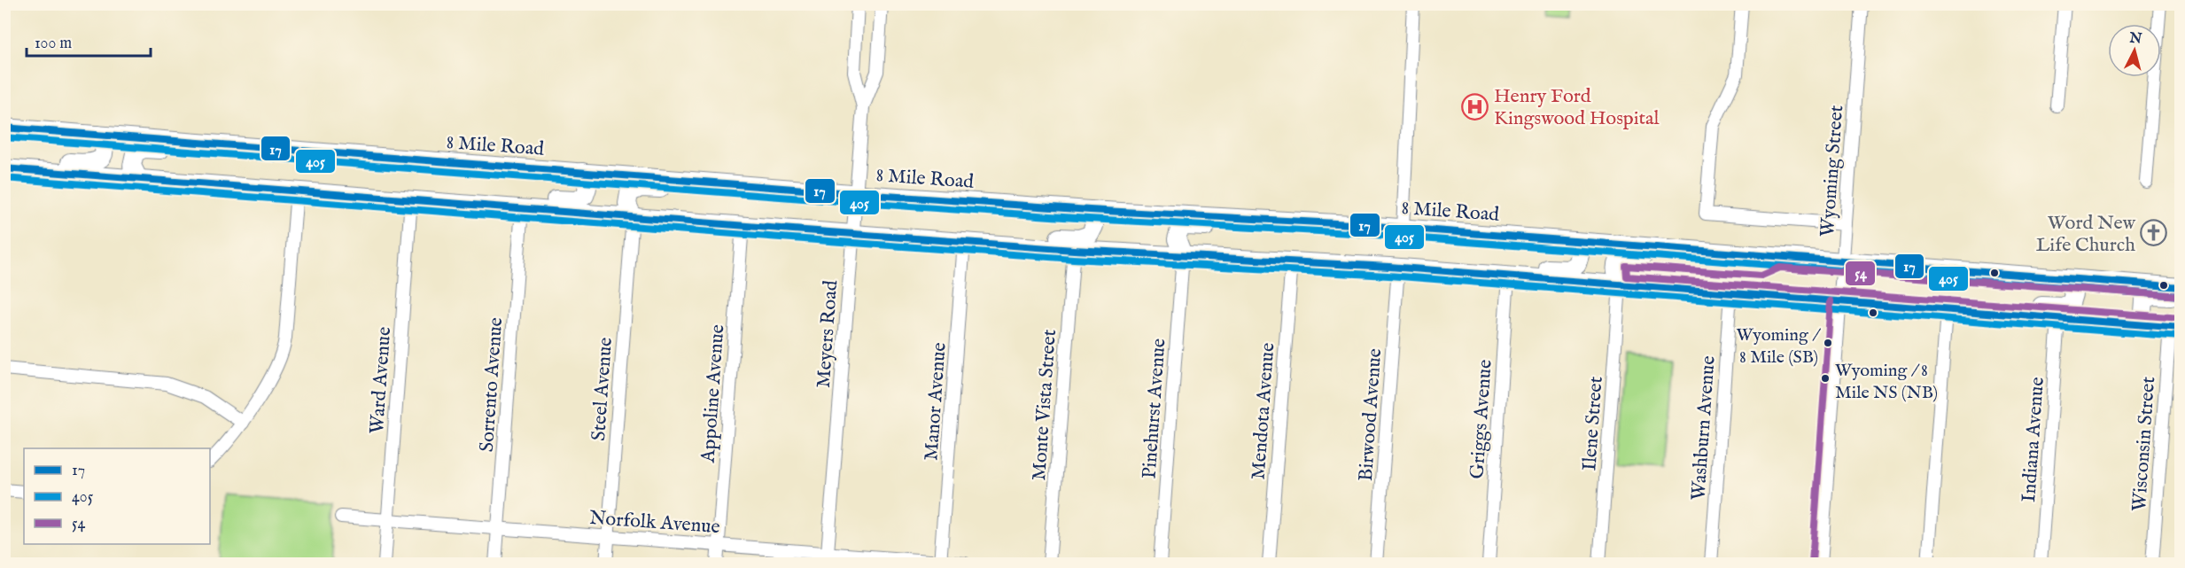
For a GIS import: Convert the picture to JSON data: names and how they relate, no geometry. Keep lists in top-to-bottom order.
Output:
{
  "streets": {
    "highway": ["8 Mile Road"],
    "street": [
      "Wyoming Street",
      "Meyers Road",
      "Ward Avenue",
      "Sorrento Avenue",
      "Steel Avenue",
      "Appoline Avenue",
      "Manor Avenue",
      "Monte Vista Street",
      "Pinehurst Avenue",
      "Mendota Avenue",
      "Birwood Avenue",
      "Griggs Avenue",
      "Ilene Street",
      "Washburn Avenue",
      "Indiana Avenue",
      "Wisconsin Street",
      "Norfolk Avenue"
    ]
  },
  "crossings": [
    ["8 Mile Road", "Wyoming Street"],
    ["8 Mile Road", "Meyers Road"],
    ["Meyers Road", "Norfolk Avenue"],
    ["Ward Avenue", "Norfolk Avenue"],
    ["Sorrento Avenue", "Norfolk Avenue"],
    ["Steel Avenue", "Norfolk Avenue"],
    ["Appoline Avenue", "Norfolk Avenue"],
    ["Manor Avenue", "Norfolk Avenue"]
  ],
  "places": {
    "hospital": ["Henry Ford Kingswood Hospital"],
    "church": ["Word New Life Church"],
    "other": ["Wyoming / 8 Mile (SB)", "Wyoming / 8 Mile NS (NB)"]
  },
  "lines": ["transit line 17", "transit line 405", "transit line 54"],
  "legend": ["17", "405", "54"],
  "scale_bar": "100 m",
  "north": "top"
}
